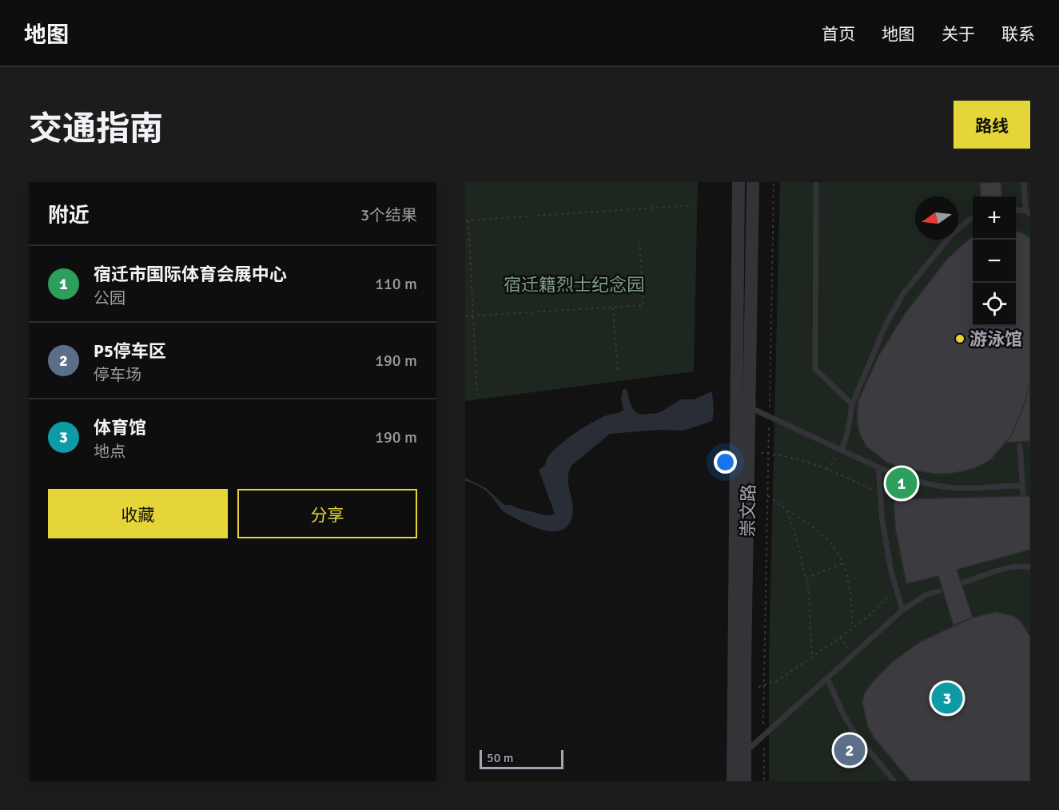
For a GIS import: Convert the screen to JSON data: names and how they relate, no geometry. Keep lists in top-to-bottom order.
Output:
{
  "streets": {
    "street": ["崇文路"]
  },
  "parks": ["宿迁籍烈士纪念园"],
  "places": ["游泳馆"],
  "scale_bar": "50 m",
  "north": "left",
  "page": {
    "header": "地图",
    "nav": [
      "首页",
      "地图",
      "关于",
      "联系"
    ],
    "title": "交通指南",
    "buttons": [
      "路线",
      ["收藏", "分享"]
    ],
    "heading": ["附近", "3个结果"],
    "map_buttons": ["+", "−"],
    "list": [
      {
        "mark": "1",
        "name": "宿迁市国际体育会展中心",
        "note": "公园",
        "value": "110 m"
      },
      {
        "mark": "2",
        "name": "P5停车区",
        "note": "停车场",
        "value": "190 m"
      },
      {
        "mark": "3",
        "name": "体育馆",
        "note": "地点",
        "value": "190 m"
      }
    ],
    "pins": ["1", "3", "2"],
    "scale": "50 m"
  }
}
